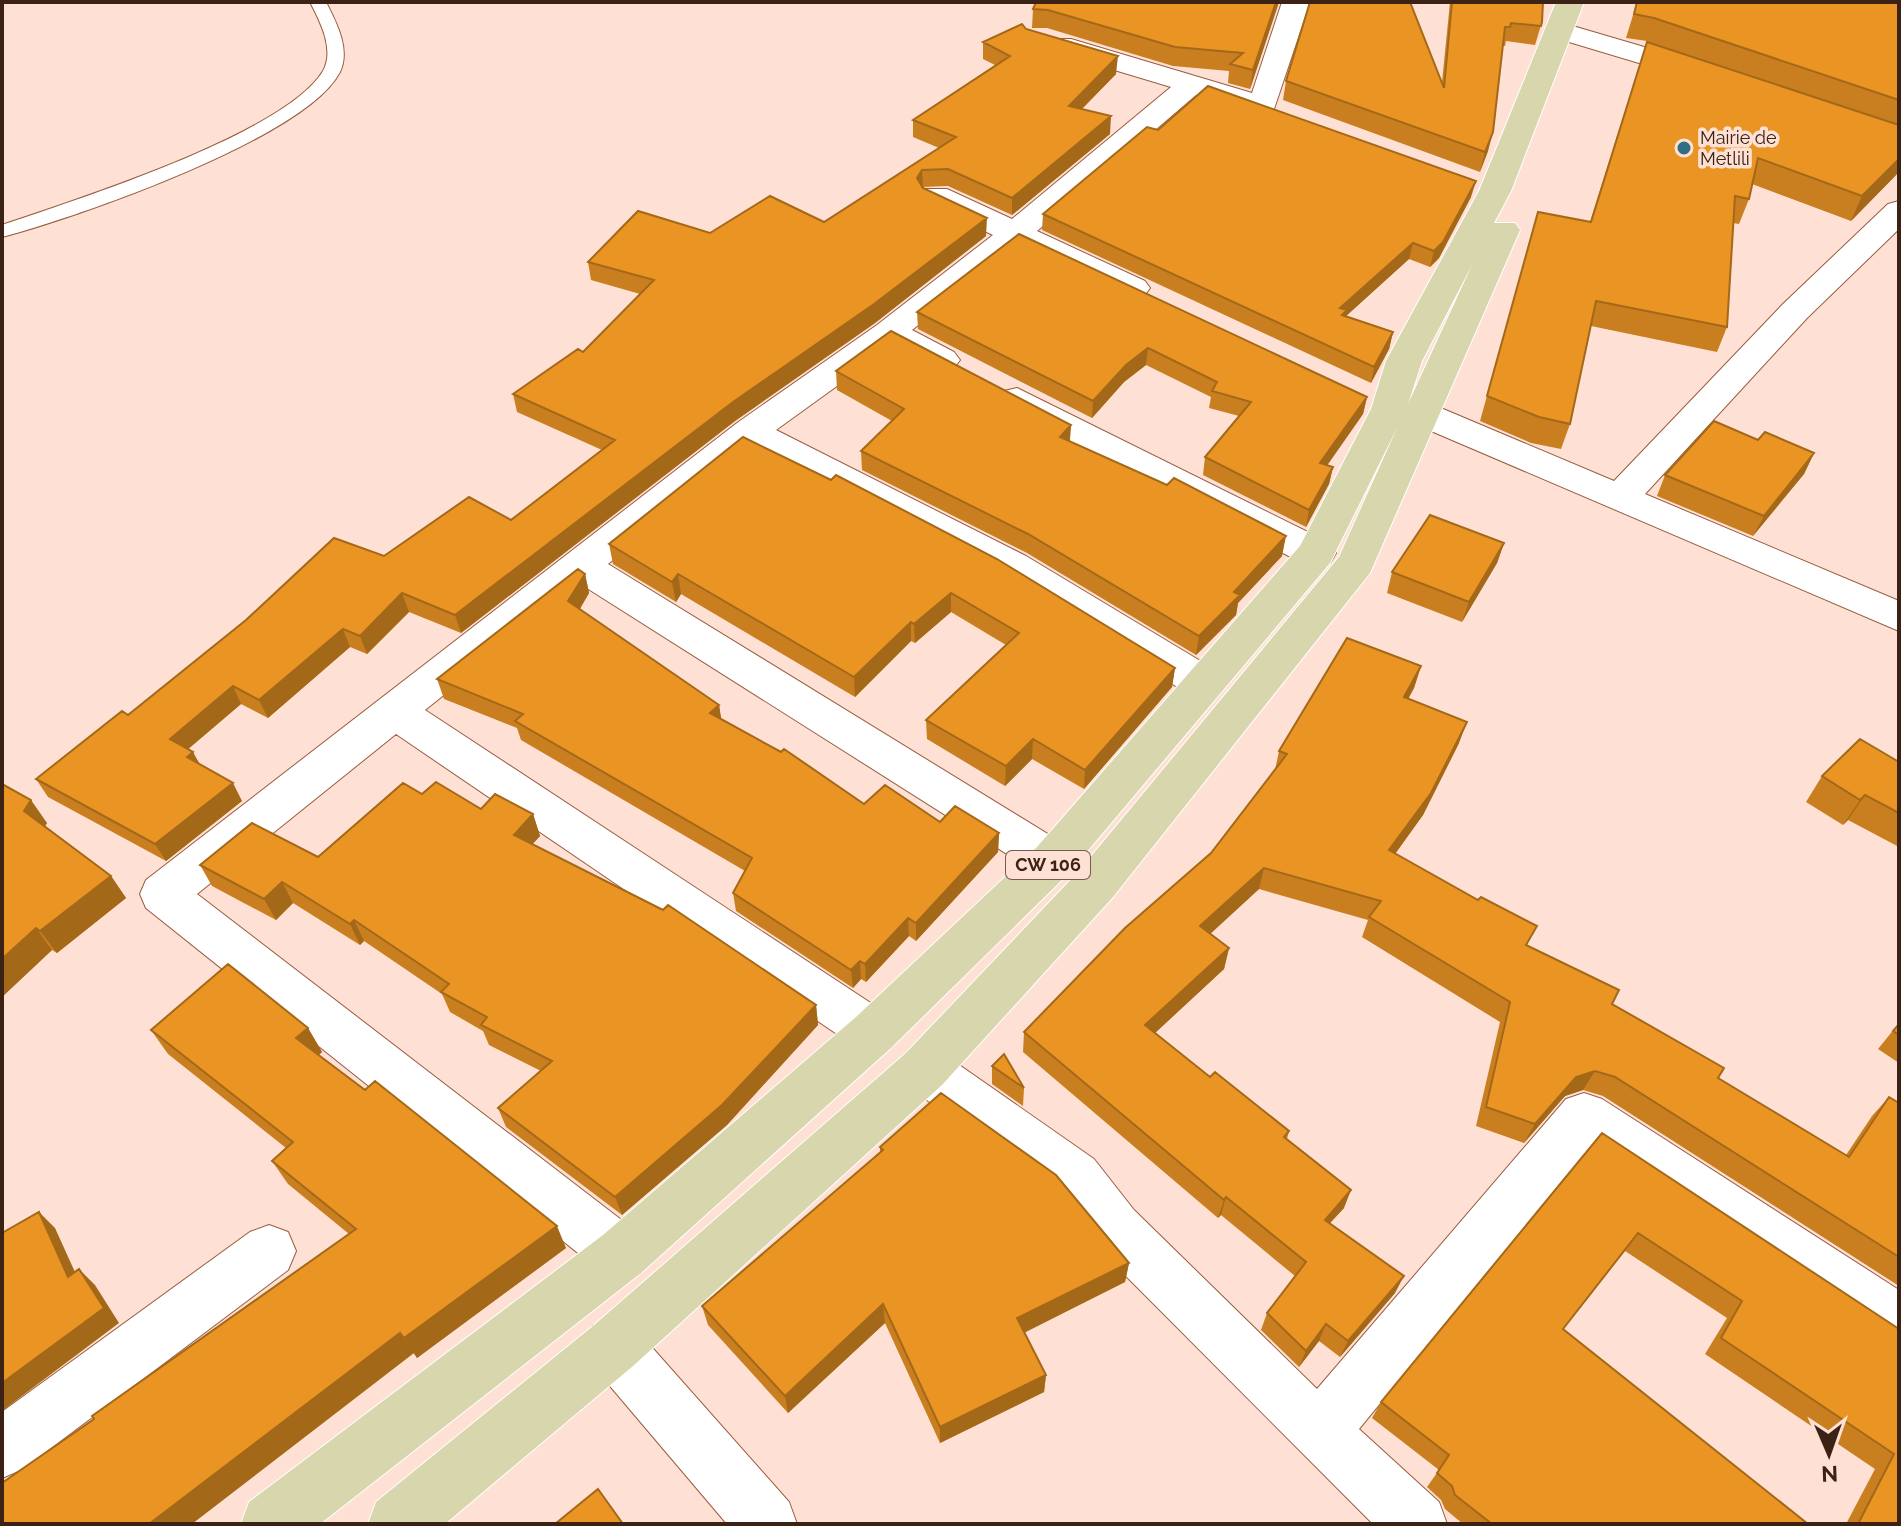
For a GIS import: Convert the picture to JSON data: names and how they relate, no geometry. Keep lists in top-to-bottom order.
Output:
{
  "streets": {
    "main road": ["CW 106"]
  },
  "places": ["Mairie de Metlili"],
  "north": "bottom"
}
